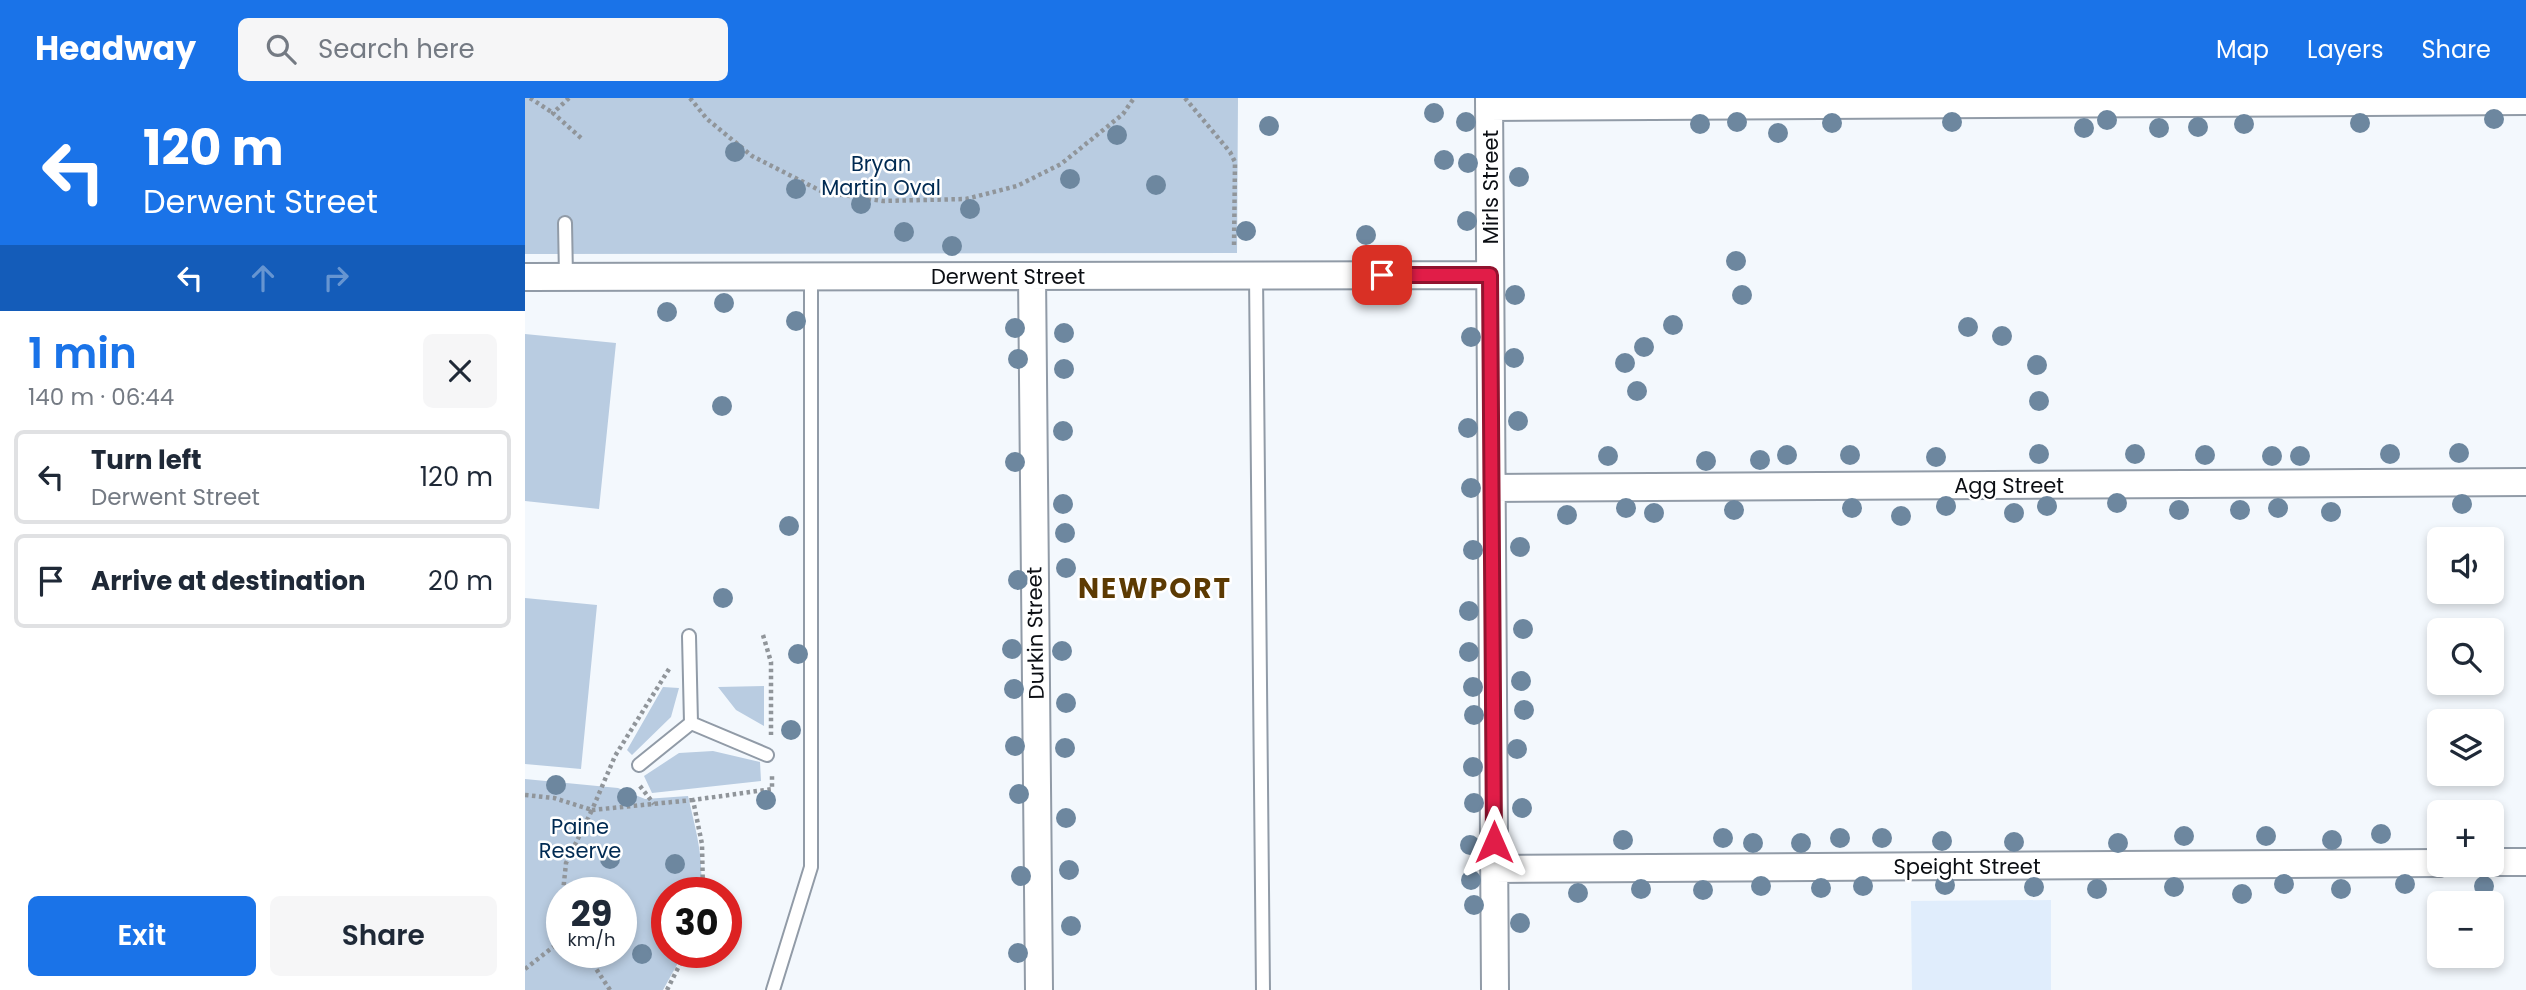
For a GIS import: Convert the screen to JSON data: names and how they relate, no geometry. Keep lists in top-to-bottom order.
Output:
{
  "streets": {
    "street": [
      "Mirls Street",
      "Derwent Street",
      "Agg Street",
      "Durkin Street",
      "Speight Street"
    ]
  },
  "crossings": [
    ["Mirls Street", "Derwent Street"],
    ["Mirls Street", "Agg Street"],
    ["Mirls Street", "Speight Street"],
    ["Derwent Street", "Durkin Street"]
  ],
  "districts": ["NEWPORT"],
  "parks": ["Bryan Martin Oval", "Paine Reserve"],
  "page": {
    "header": "Headway",
    "search": "Search here",
    "nav": ["Map", "Layers", "Share"],
    "turn": ["120 m", "Derwent Street"],
    "heading": ["1 min", "140 m · 06:44"],
    "list": [
      {
        "name": "Turn left",
        "note": "Derwent Street",
        "value": "120 m"
      },
      {
        "name": "Arrive at destination",
        "value": "20 m"
      }
    ],
    "map_buttons": ["+", "−"],
    "speed": "29 km/h",
    "limit": "30",
    "buttons": ["Exit", "Share"]
  }
}
